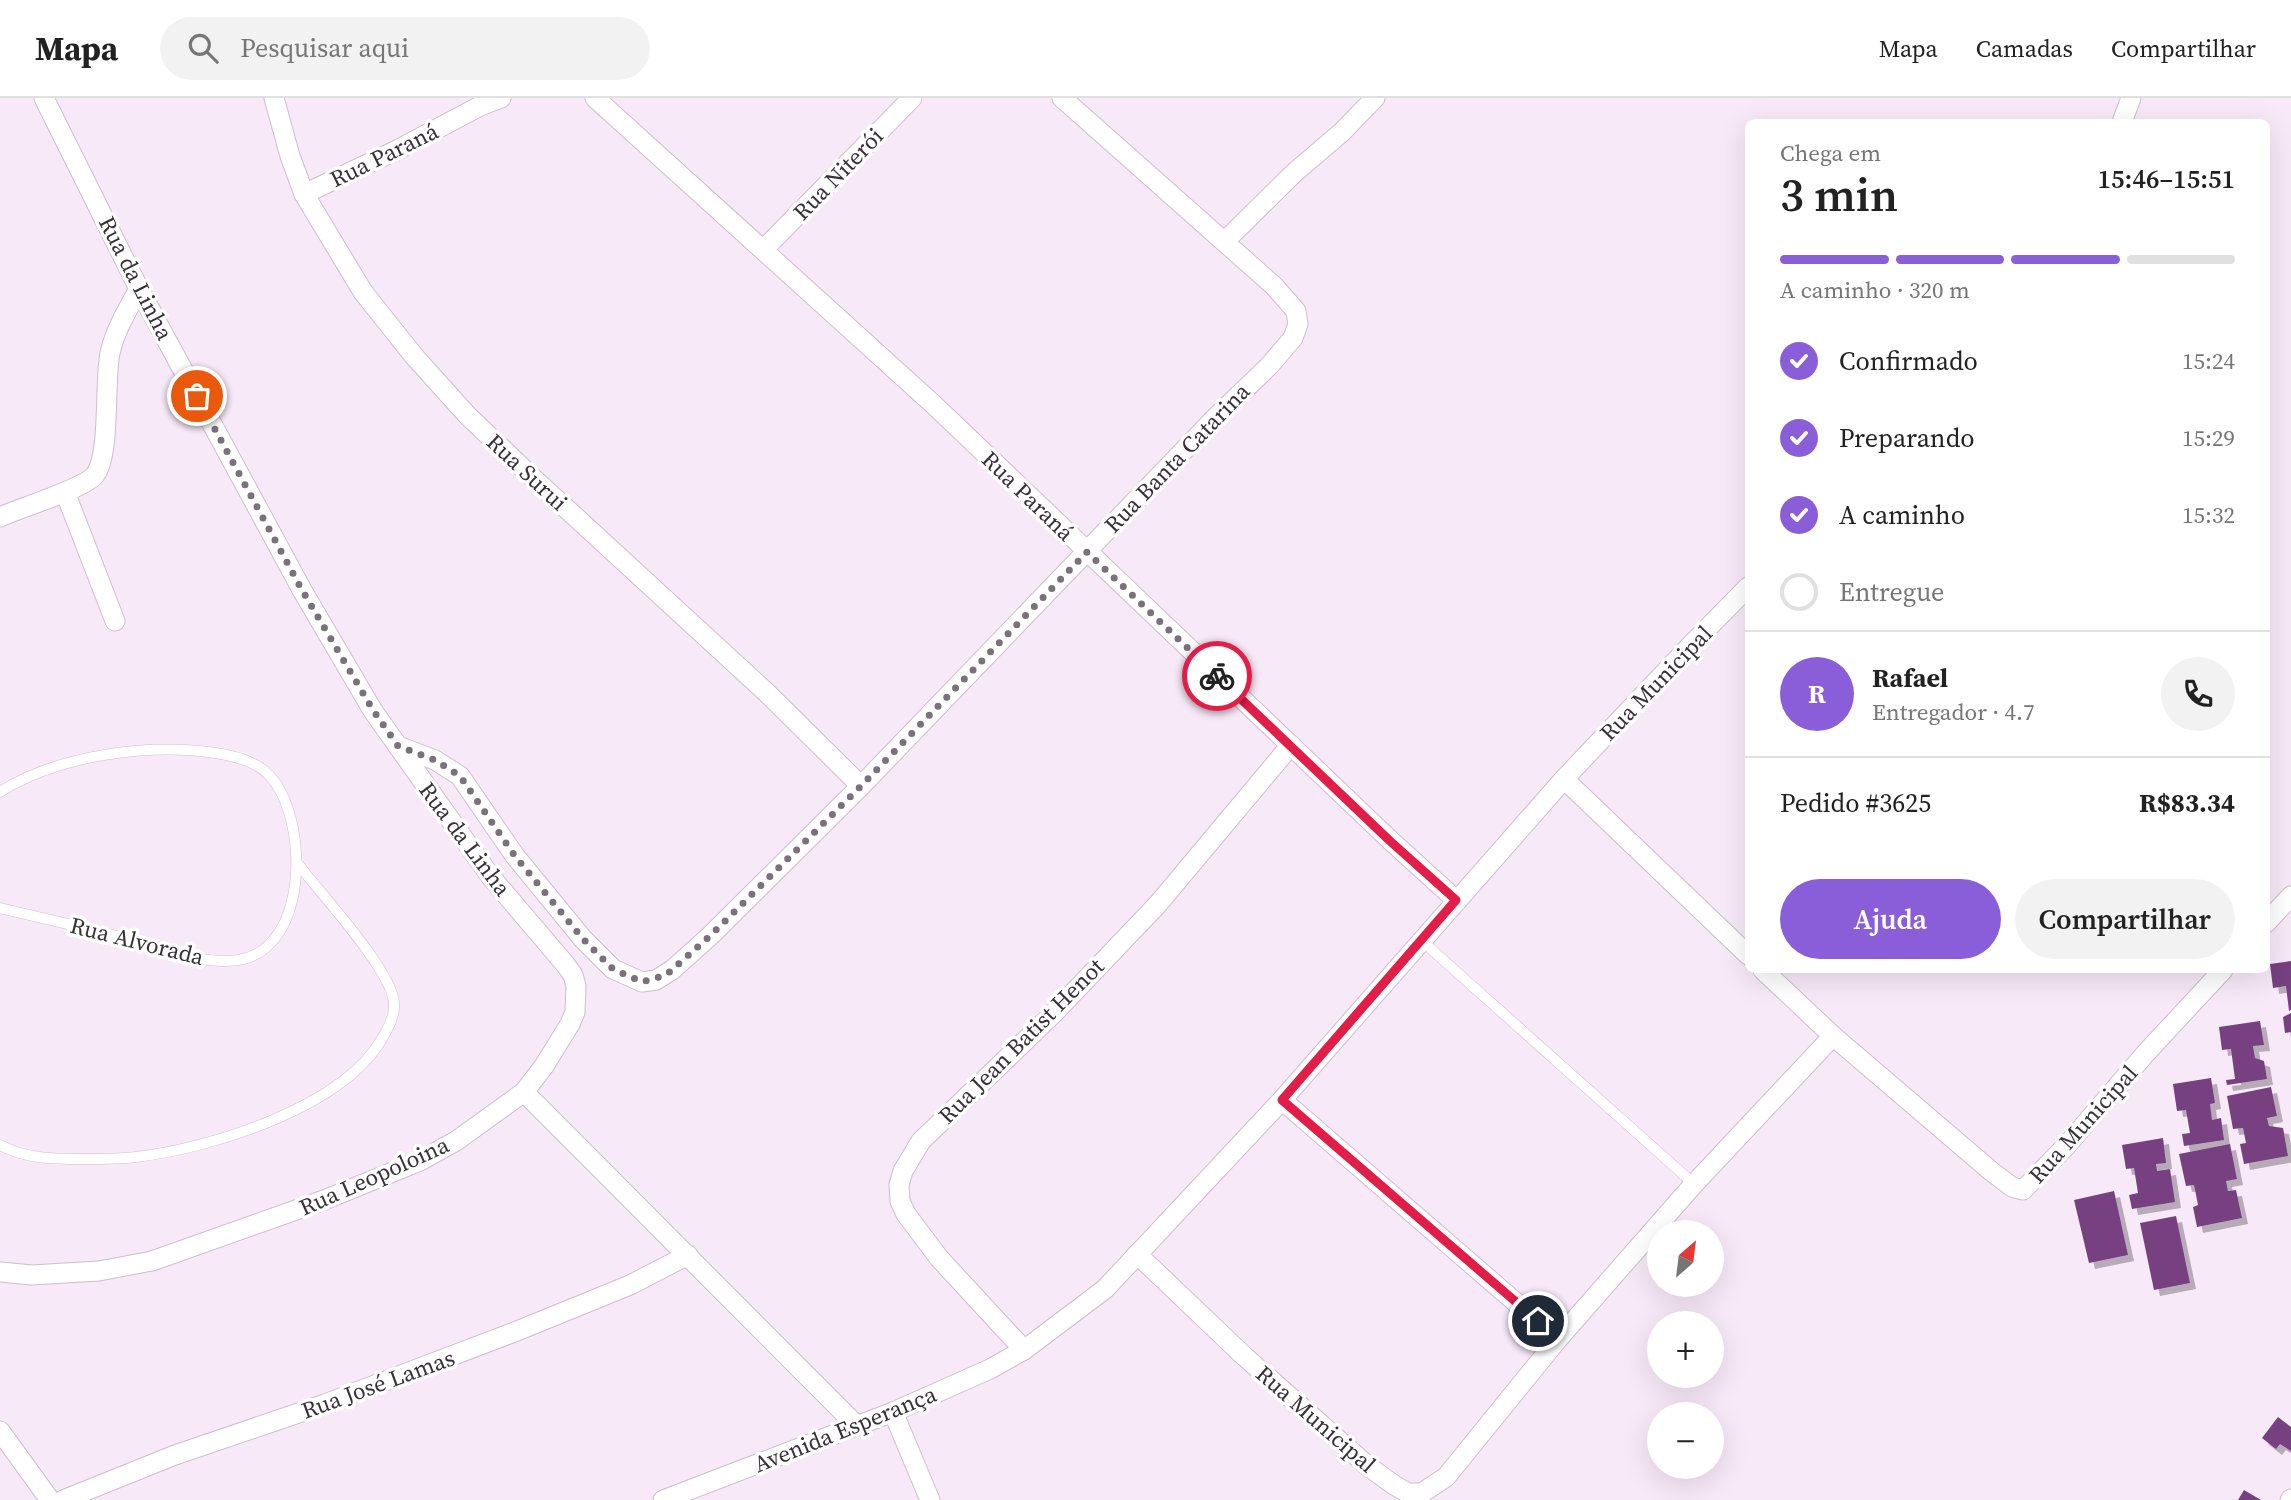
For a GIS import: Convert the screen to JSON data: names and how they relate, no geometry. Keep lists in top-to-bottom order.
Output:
{
  "streets": {
    "street": [
      "Rua Paraná",
      "Rua Niterói",
      "Rua da Linha",
      "Rua Banta Catarina",
      "Rua Surui",
      "Rua Municipal",
      "Rua Jean Batist Henot",
      "Rua Leopoloina",
      "Rua José Lamas",
      "Avenida Esperança"
    ],
    "lane": ["Rua Alvorada"]
  },
  "crossings": [
    ["Rua Paraná", "Rua Niterói"],
    ["Rua Paraná", "Rua Banta Catarina"],
    ["Rua Paraná", "Rua Surui"],
    ["Rua Paraná", "Rua Municipal"],
    ["Rua Paraná", "Rua Jean Batist Henot"],
    ["Rua da Linha", "Rua Banta Catarina"],
    ["Rua da Linha", "Rua Leopoloina"],
    ["Rua Banta Catarina", "Rua Surui"],
    ["Rua Municipal", "Rua Jean Batist Henot"],
    ["Rua Municipal", "Avenida Esperança"],
    ["Rua Jean Batist Henot", "Avenida Esperança"]
  ],
  "north": "top right",
  "page": {
    "header": "Mapa",
    "search": "Pesquisar aqui",
    "nav": ["Mapa", "Camadas", "Compartilhar"],
    "heading": ["3 min", "Chega em", "15:46–15:51"],
    "panel": [
      "Rafael",
      "Entregador · 4.7",
      "Pedido #3625",
      "R$83.34"
    ],
    "bar": "A caminho · 320 m",
    "list": [
      ["Confirmado", "15:24"],
      ["Preparando", "15:29"],
      ["A caminho", "15:32"],
      "Entregue"
    ],
    "round": "R",
    "buttons": ["Ajuda", "Compartilhar"],
    "map_buttons": ["+", "−"]
  }
}
